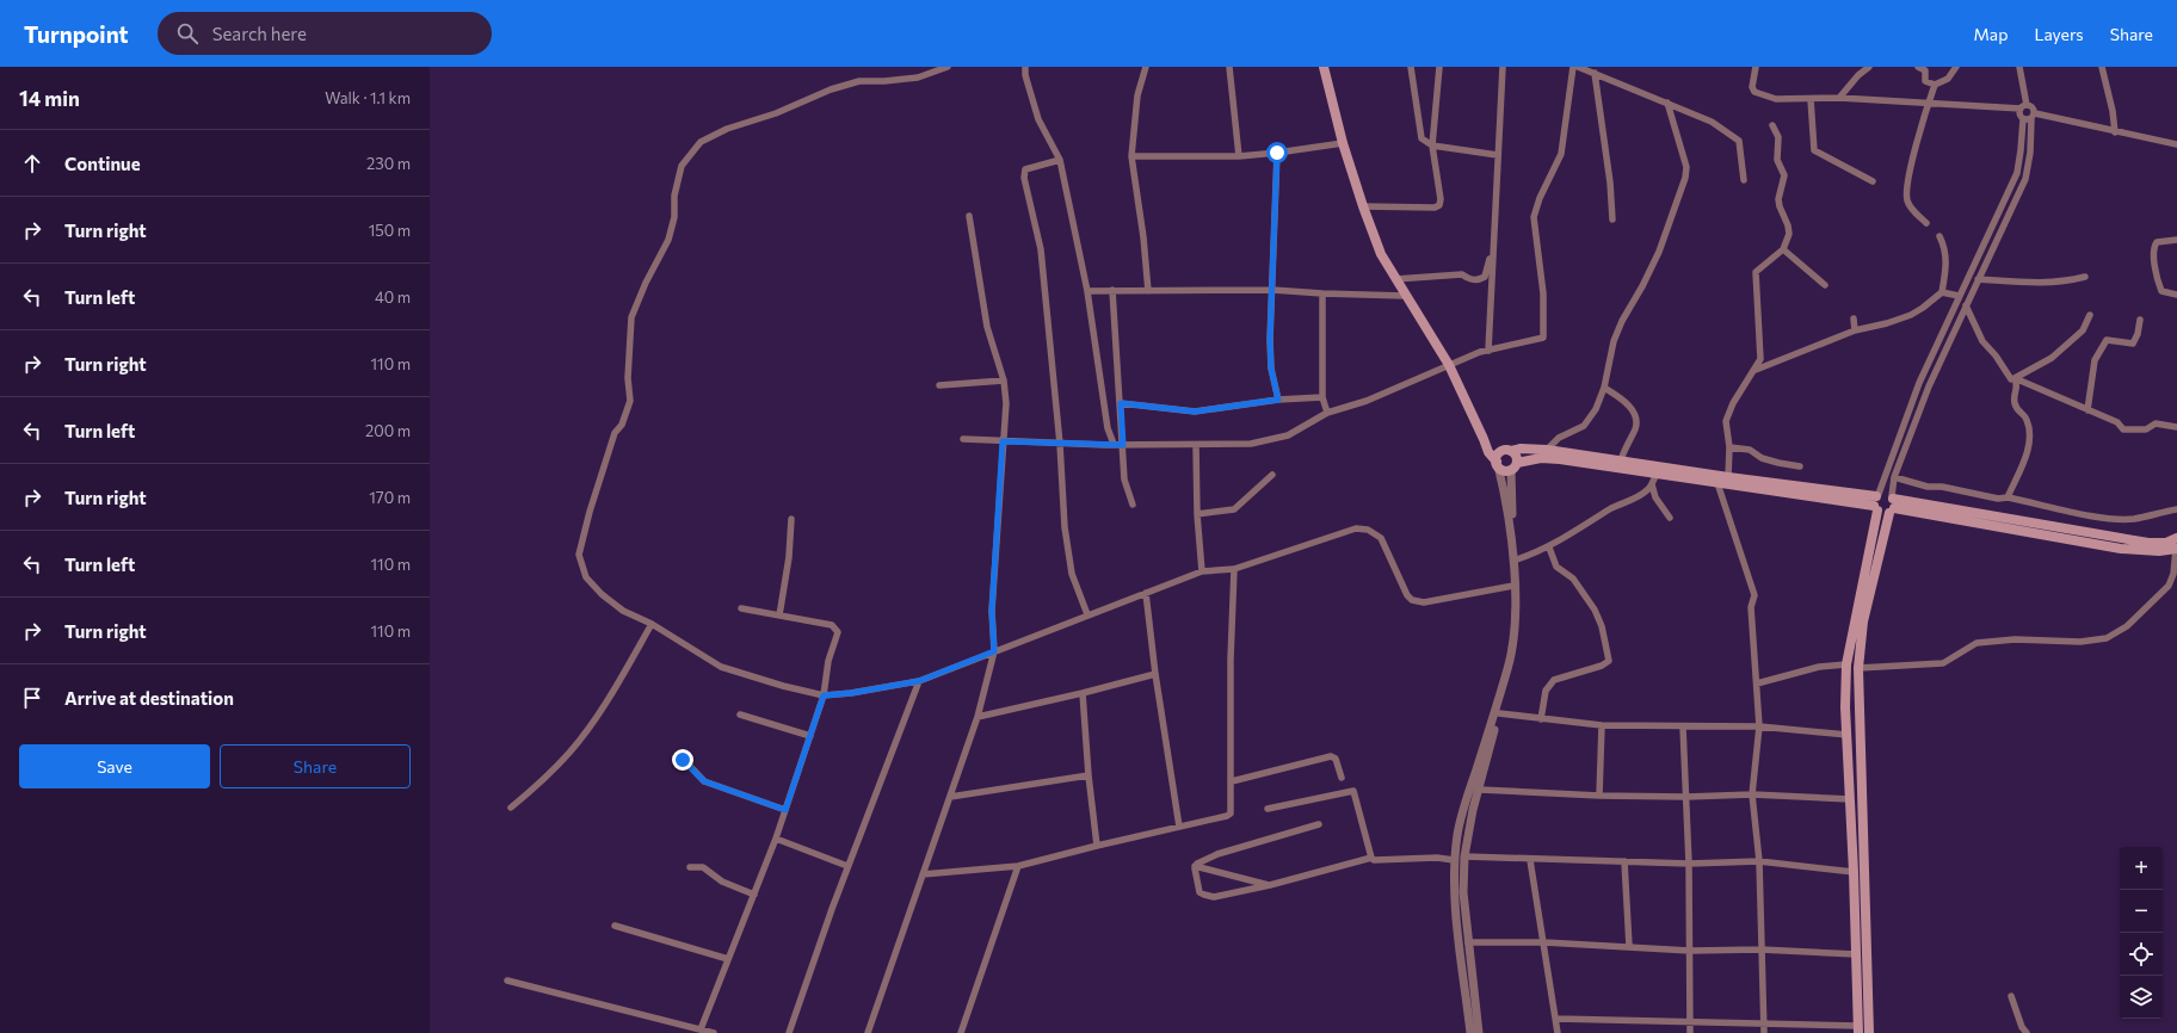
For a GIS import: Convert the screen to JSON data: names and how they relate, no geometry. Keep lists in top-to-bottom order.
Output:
{
  "page": {
    "header": "Turnpoint",
    "search": "Search here",
    "nav": ["Map", "Layers", "Share"],
    "heading": ["14 min", "Walk · 1.1 km"],
    "list": [
      ["Continue", "230 m"],
      ["Turn right", "150 m"],
      ["Turn left", "40 m"],
      ["Turn right", "110 m"],
      ["Turn left", "200 m"],
      ["Turn right", "170 m"],
      ["Turn left", "110 m"],
      ["Turn right", "110 m"],
      "Arrive at destination"
    ],
    "buttons": ["Save", "Share"],
    "map_buttons": ["+", "−"]
  }
}
